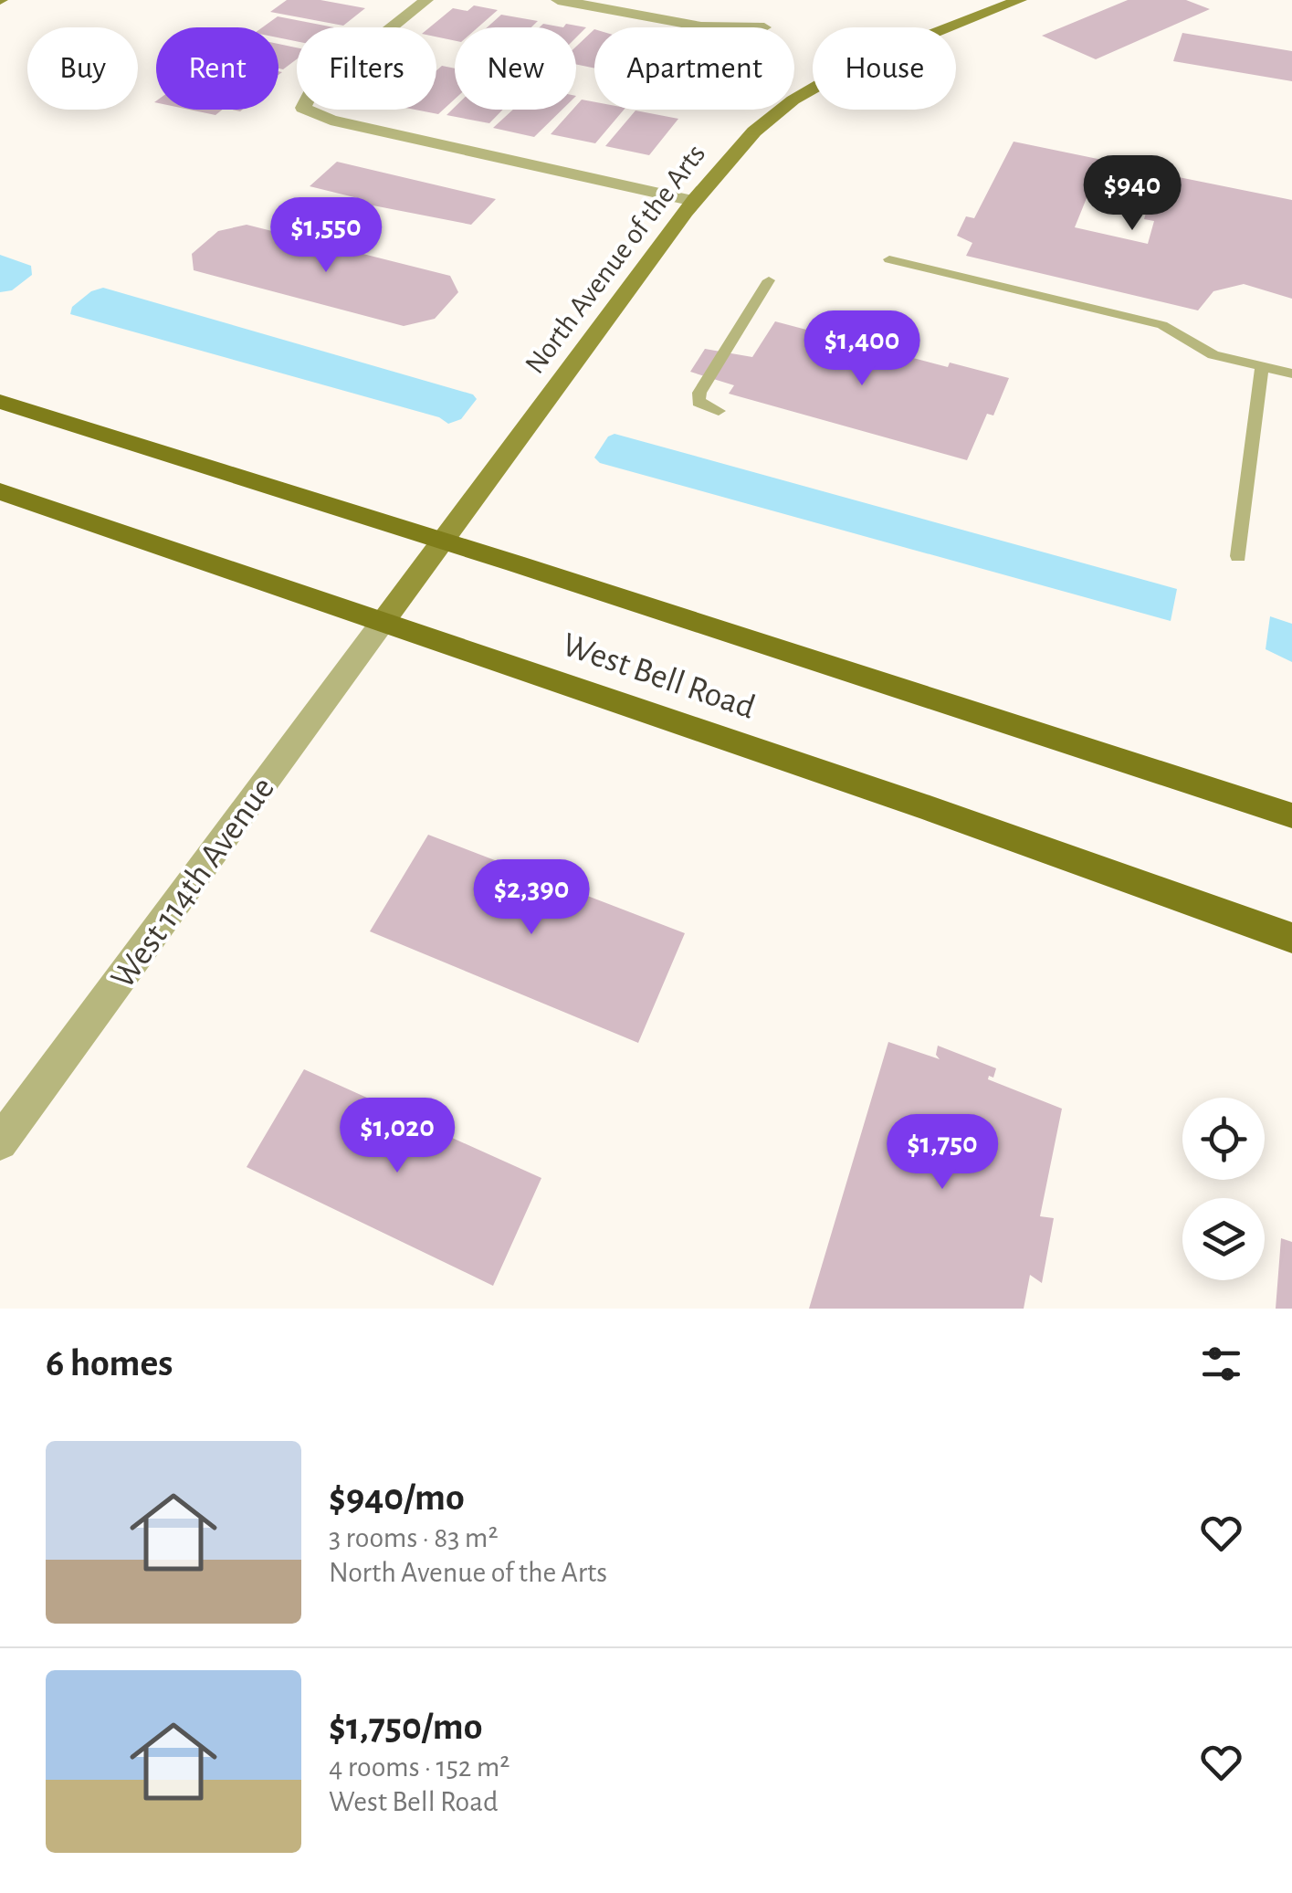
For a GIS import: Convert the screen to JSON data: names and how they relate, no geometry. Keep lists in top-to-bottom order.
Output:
{
  "streets": {
    "main road": ["West Bell Road"],
    "street": ["North Avenue of the Arts", "West 114th Avenue"]
  },
  "crossings": [
    ["North Avenue of the Arts", "West Bell Road"],
    ["North Avenue of the Arts", "West 114th Avenue"],
    ["West Bell Road", "West 114th Avenue"]
  ],
  "page": {
    "chip": [
      "Buy",
      "Rent",
      "Filters",
      "New",
      "Apartment",
      "House"
    ],
    "price": [
      "$940",
      "$1,550",
      "$1,400",
      "$2,390",
      "$1,020",
      "$1,750"
    ],
    "heading": "6 homes",
    "list": [
      {
        "name": "$940/mo",
        "note": "3 rooms · 83 m² · North Avenue of the Arts"
      },
      {
        "name": "$1,750/mo",
        "note": "4 rooms · 152 m² · West Bell Road"
      }
    ]
  }
}
